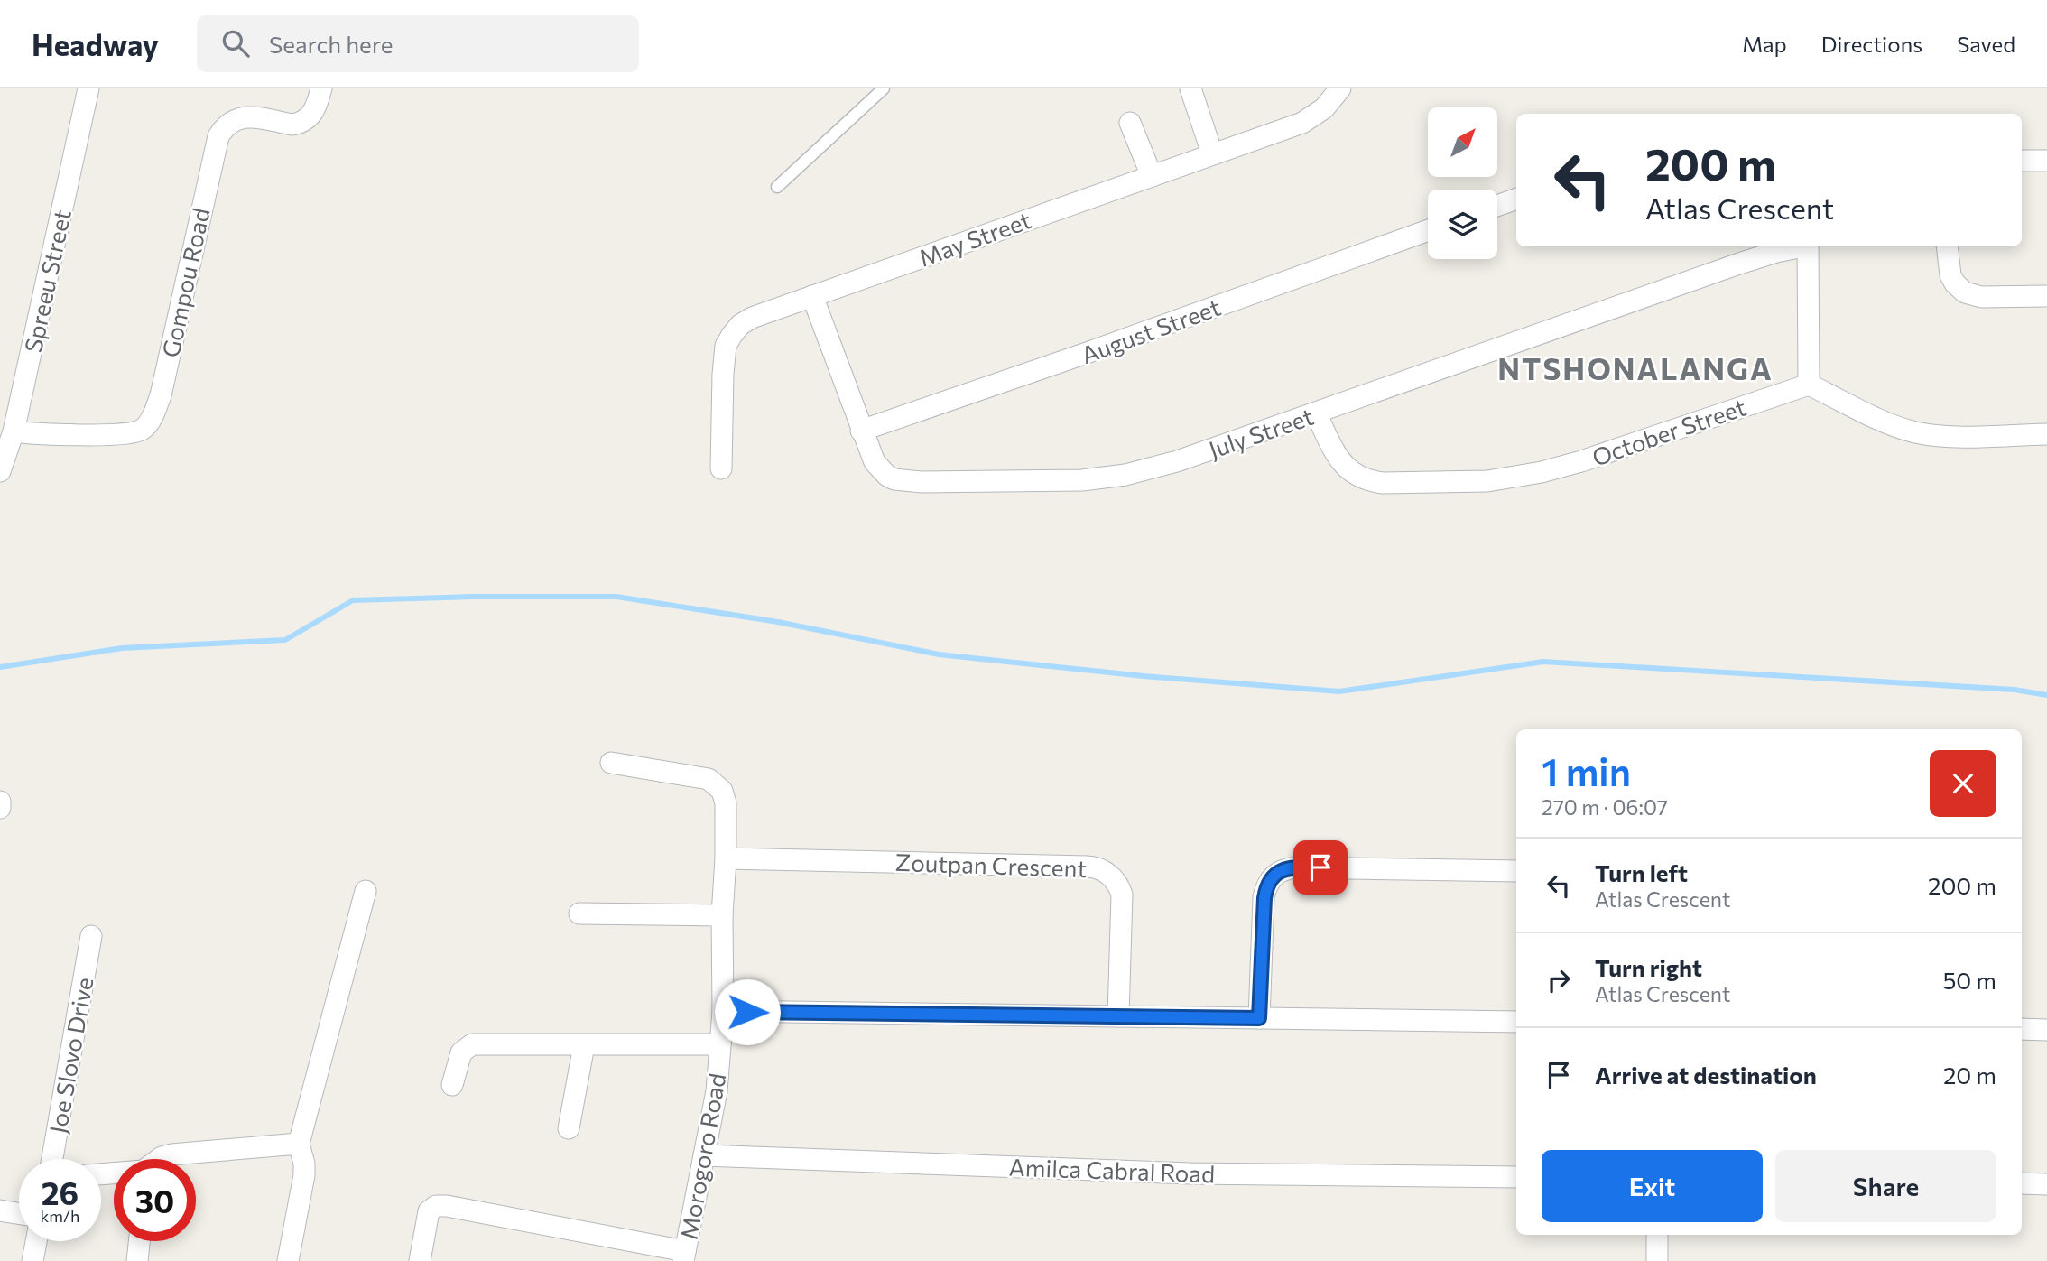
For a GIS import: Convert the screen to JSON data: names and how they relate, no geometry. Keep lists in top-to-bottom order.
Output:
{
  "streets": {
    "street": [
      "May Street",
      "Spreeu Street",
      "Gompou Road",
      "August Street",
      "October Street",
      "July Street",
      "Zoutpan Crescent",
      "Joe Slovo Drive",
      "Morogoro Road",
      "Amilca Cabral Road"
    ]
  },
  "crossings": [
    ["May Street", "July Street"],
    ["Spreeu Street", "Gompou Road"],
    ["August Street", "July Street"],
    ["October Street", "July Street"],
    ["Zoutpan Crescent", "Morogoro Road"],
    ["Morogoro Road", "Amilca Cabral Road"]
  ],
  "districts": ["NTSHONALANGA"],
  "north": "top right",
  "page": {
    "header": "Headway",
    "search": "Search here",
    "nav": ["Map", "Directions", "Saved"],
    "turn": ["200 m", "Atlas Crescent"],
    "heading": ["1 min", "270 m · 06:07"],
    "list": [
      {
        "name": "Turn left",
        "note": "Atlas Crescent",
        "value": "200 m"
      },
      {
        "name": "Turn right",
        "note": "Atlas Crescent",
        "value": "50 m"
      },
      {
        "name": "Arrive at destination",
        "value": "20 m"
      }
    ],
    "buttons": ["Exit", "Share"],
    "speed": "26 km/h",
    "limit": "30"
  }
}
